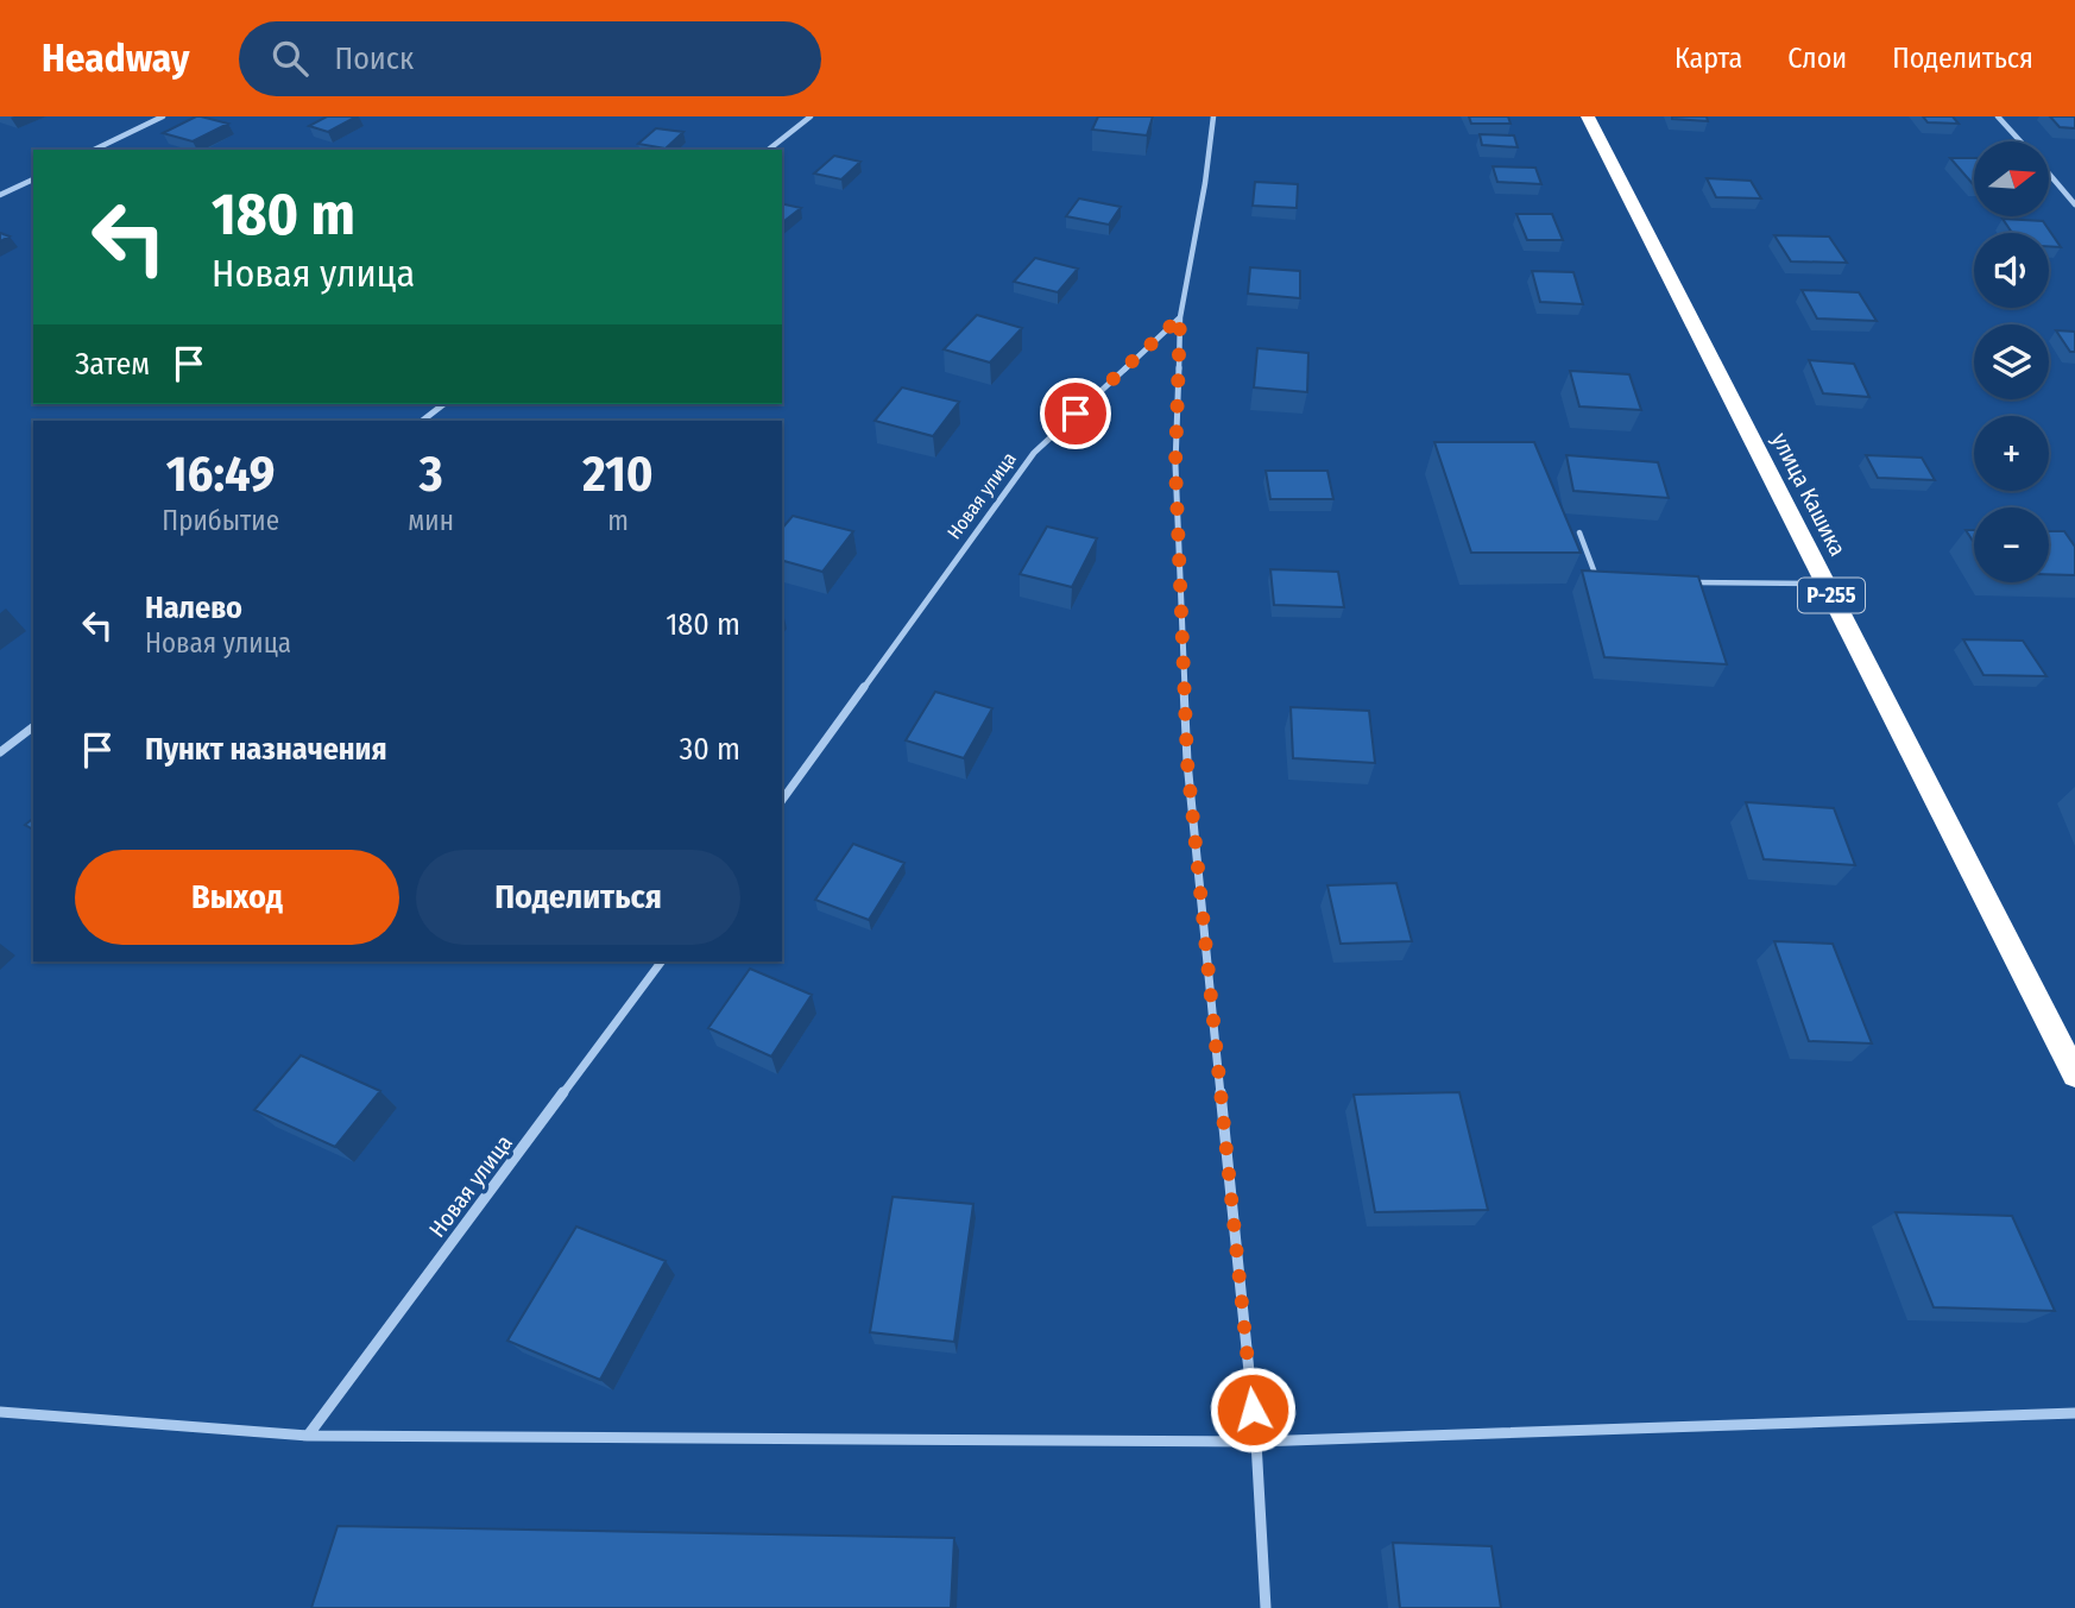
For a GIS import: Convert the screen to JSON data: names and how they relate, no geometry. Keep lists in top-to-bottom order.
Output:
{
  "streets": {
    "highway": ["улица Кашика", "Р-255"],
    "street": ["Новая улица"]
  },
  "north": "right",
  "page": {
    "header": "Headway",
    "search": "Поиск",
    "nav": ["Карта", "Слои", "Поделиться"],
    "map_buttons": ["+", "−"],
    "turn": ["180 m", "Новая улица"],
    "then": "Затем",
    "eta": [
      "16:49",
      "Прибытие",
      "3",
      "мин",
      "210",
      "m"
    ],
    "list": [
      {
        "name": "Налево",
        "note": "Новая улица",
        "value": "180 m"
      },
      {
        "name": "Пункт назначения",
        "value": "30 m"
      }
    ],
    "buttons": ["Выход", "Поделиться"]
  }
}
